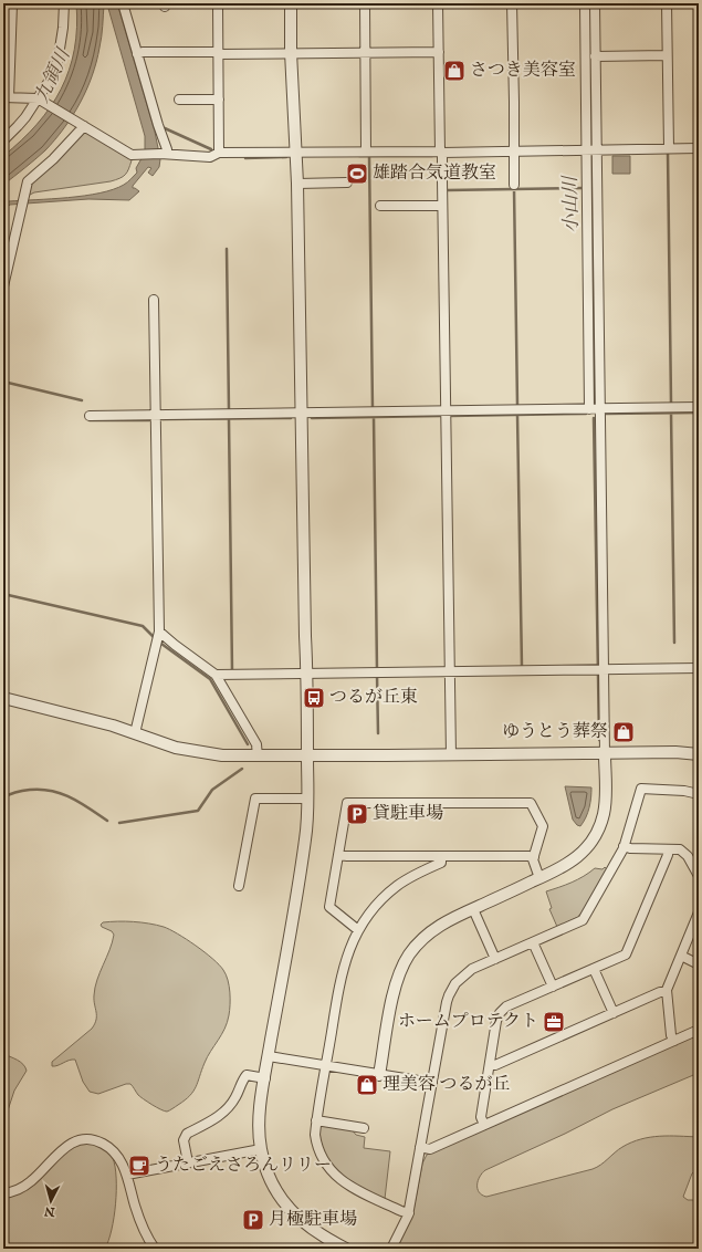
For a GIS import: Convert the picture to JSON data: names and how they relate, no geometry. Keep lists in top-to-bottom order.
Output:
{
  "water": ["九領川", "小山川"],
  "places": {
    "shop": ["さつき美容室", "ゆうとう葬祭", "理美容 つるが丘"],
    "sports": ["雄踏合気道教室"],
    "bus stop": ["つるが丘東"],
    "parking": ["貸駐車場", "月極駐車場"],
    "office": ["ホームプロテクト"],
    "cafe": ["うたごえさろんリリー"]
  },
  "north": "bottom"
}
